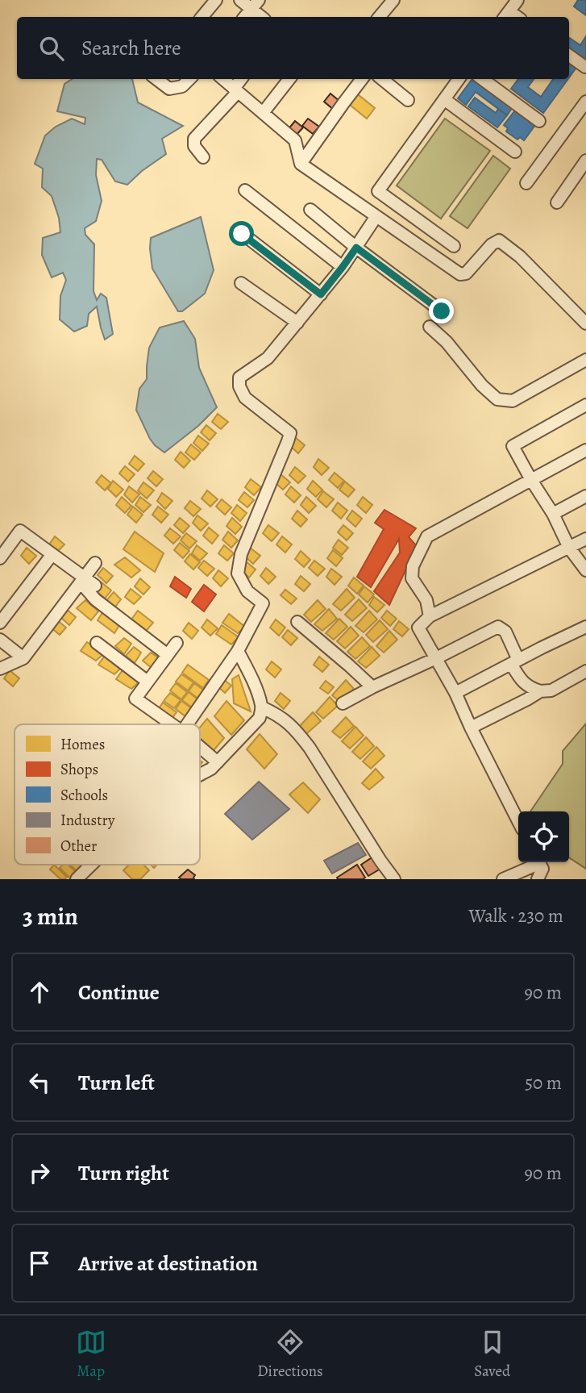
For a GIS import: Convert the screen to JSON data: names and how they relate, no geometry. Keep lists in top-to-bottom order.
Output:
{
  "legend": [
    "Homes",
    "Shops",
    "Schools",
    "Industry",
    "Other"
  ],
  "page": {
    "search": "Search here",
    "heading": ["3 min", "Walk · 230 m"],
    "list": [
      ["Continue", "90 m"],
      ["Turn left", "50 m"],
      ["Turn right", "90 m"],
      "Arrive at destination"
    ],
    "nav": ["Map", "Directions", "Saved"]
  }
}
